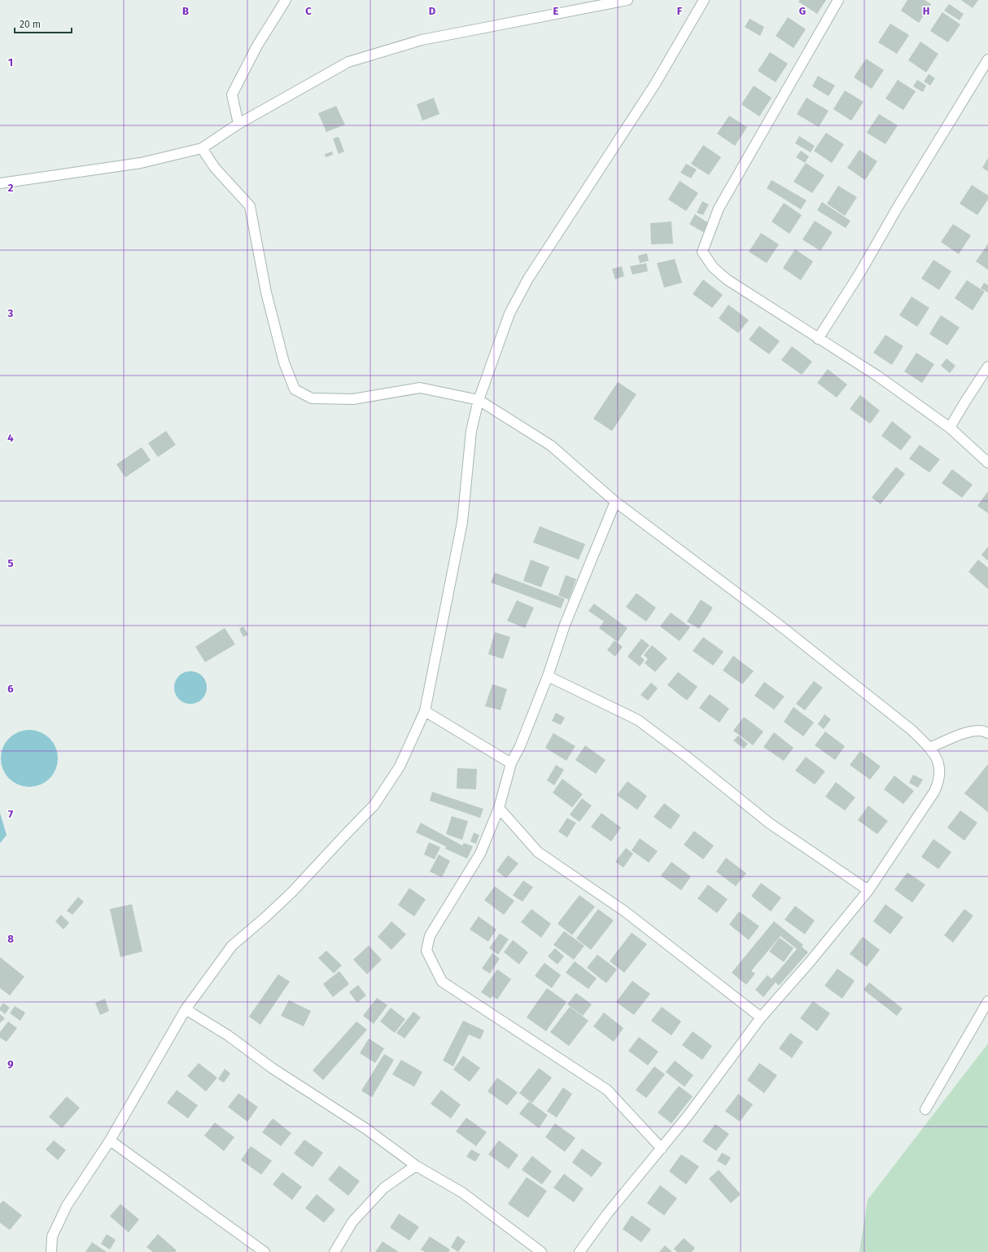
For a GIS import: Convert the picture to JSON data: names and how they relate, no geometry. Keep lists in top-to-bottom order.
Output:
{
  "scale_bar": "20 m",
  "grid": {
    "columns": [
      "B",
      "C",
      "D",
      "E",
      "F",
      "G",
      "H"
    ],
    "rows": [
      "1",
      "2",
      "3",
      "4",
      "5",
      "6",
      "7",
      "8",
      "9"
    ]
  }
}
